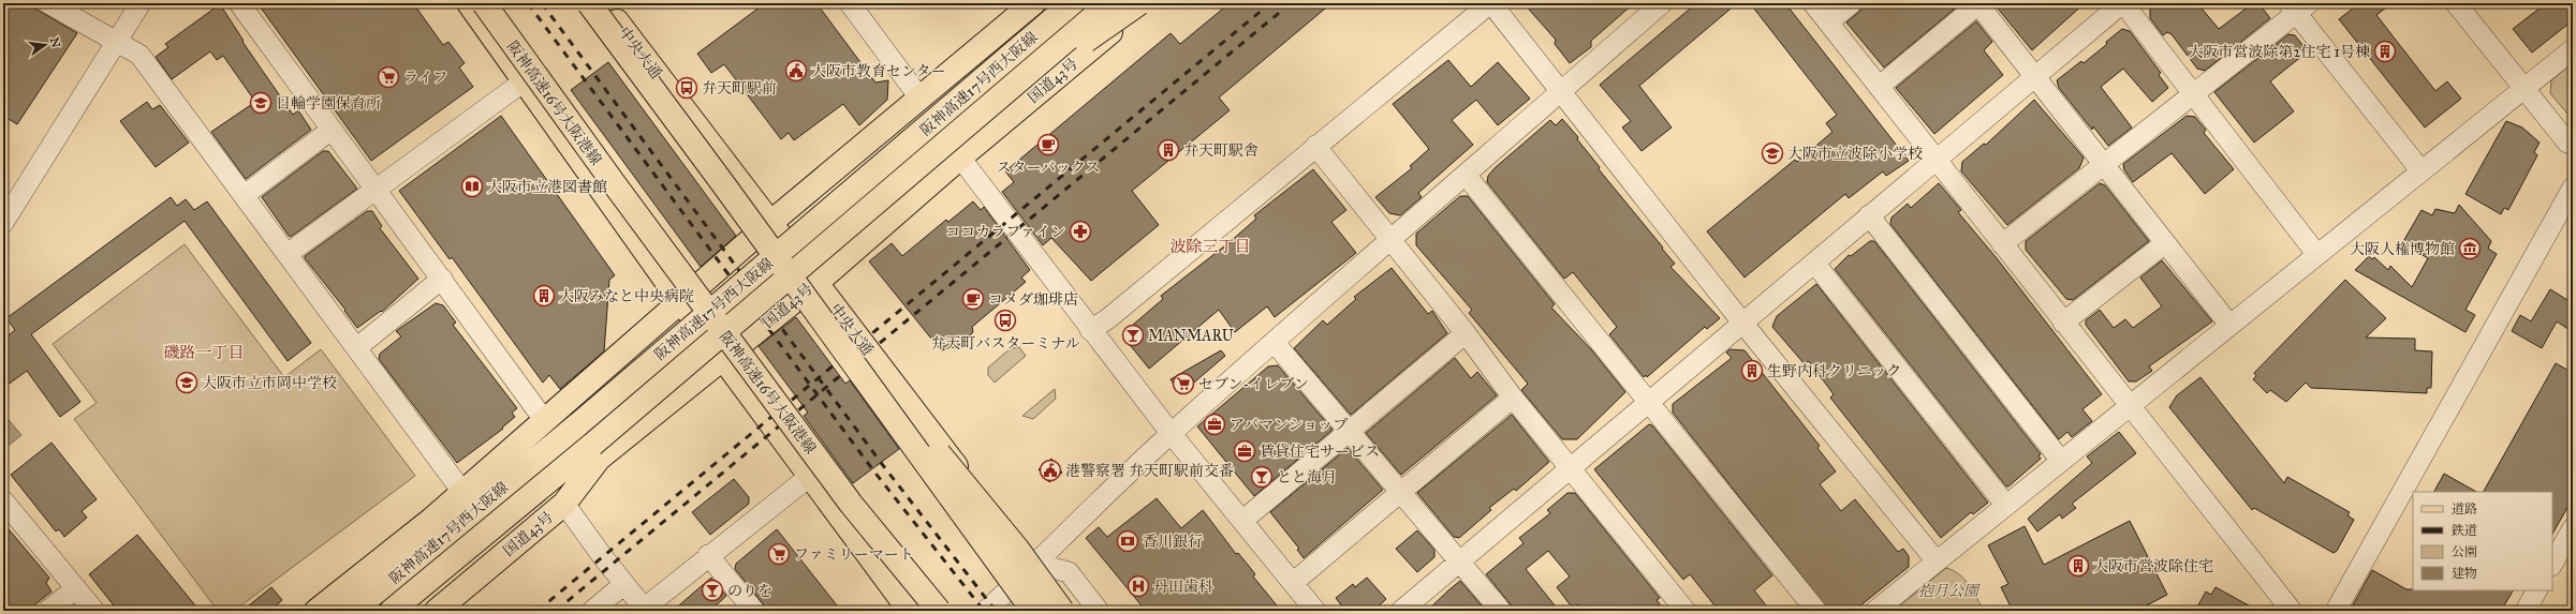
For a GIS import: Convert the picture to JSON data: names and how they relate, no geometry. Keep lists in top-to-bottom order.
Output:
{
  "streets": {
    "main road": [
      "中央大通",
      "国道43号",
      "阪神高速17号西大阪線",
      "阪神高速16号大阪港線"
    ]
  },
  "crossings": [
    ["中央大通", "国道43号"]
  ],
  "districts": ["波除三丁目", "磯路一丁目"],
  "parks": ["抱月公園"],
  "places": {
    "building": [
      "大阪市営波除第2住宅 1号棟",
      "弁天町駅舎",
      "大阪みなと中央病院",
      "生野内科クリニック",
      "大阪市営波除住宅"
    ],
    "public building": ["大阪市教育センター", "港警察署 弁天町駅前交番"],
    "supermarket": ["ライフ", "セブン-イレブン", "ファミリーマート"],
    "bus stop": ["弁天町駅前", "弁天町バスターミナル"],
    "school or university": ["日輪学園保育所", "大阪市立波除小学校", "大阪市立市岡中学校"],
    "cafe": ["スターバックス", "コメダ珈琲店"],
    "library": ["大阪市立港図書館"],
    "pharmacy": ["ココカラファイン"],
    "museum": ["大阪人権博物館"],
    "bar": ["MANMARU", "とと海月", "のりを"],
    "office": ["アパマンショップ", "賃貸住宅サービス"],
    "bank": ["香川銀行"],
    "hospital": ["丹田歯科"]
  },
  "legend": [
    "道路",
    "鉄道",
    "公園",
    "建物"
  ],
  "north": "right"
}
